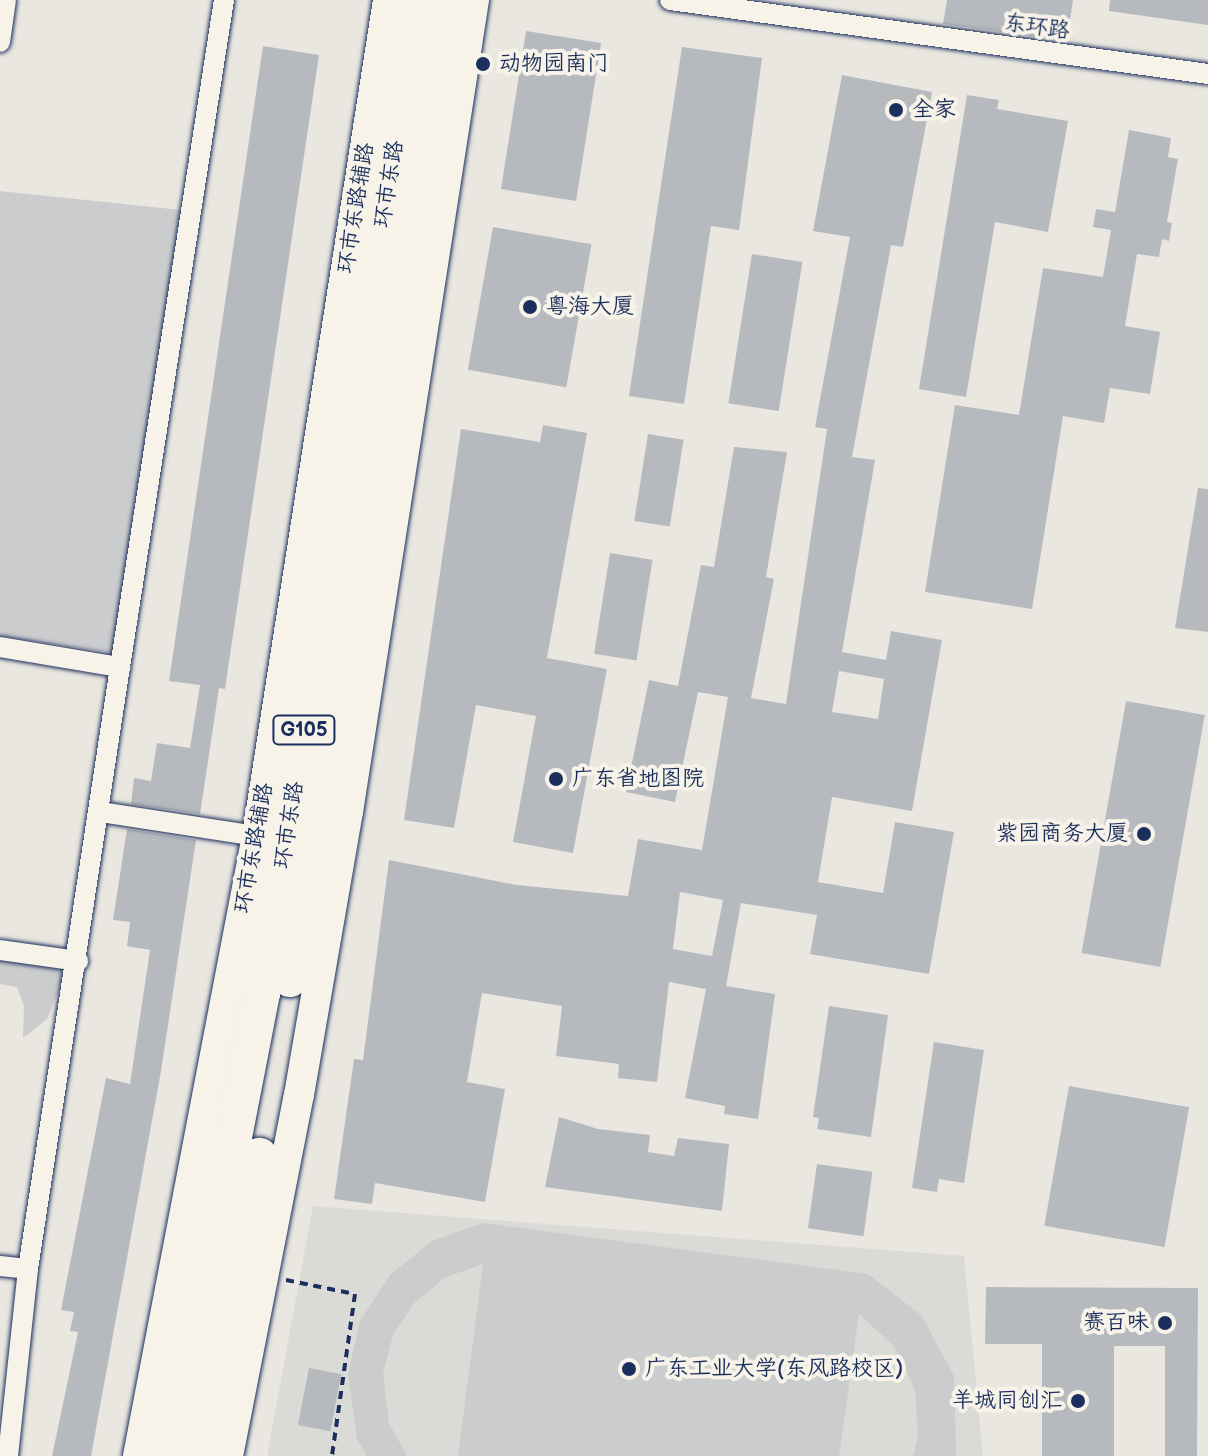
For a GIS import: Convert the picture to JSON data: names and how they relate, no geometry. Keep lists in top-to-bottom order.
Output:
{
  "streets": {
    "highway": ["环市东路", "G105"],
    "main road": ["环市东路辅路"],
    "street": ["东环路"]
  },
  "crossings": [
    ["环市东路", "环市东路辅路"]
  ],
  "places": [
    "动物园南门",
    "全家",
    "粤海大厦",
    "广东省地图院",
    "紫园商务大厦",
    "赛百味",
    "广东工业大学(东风路校区)",
    "羊城同创汇"
  ]
}
